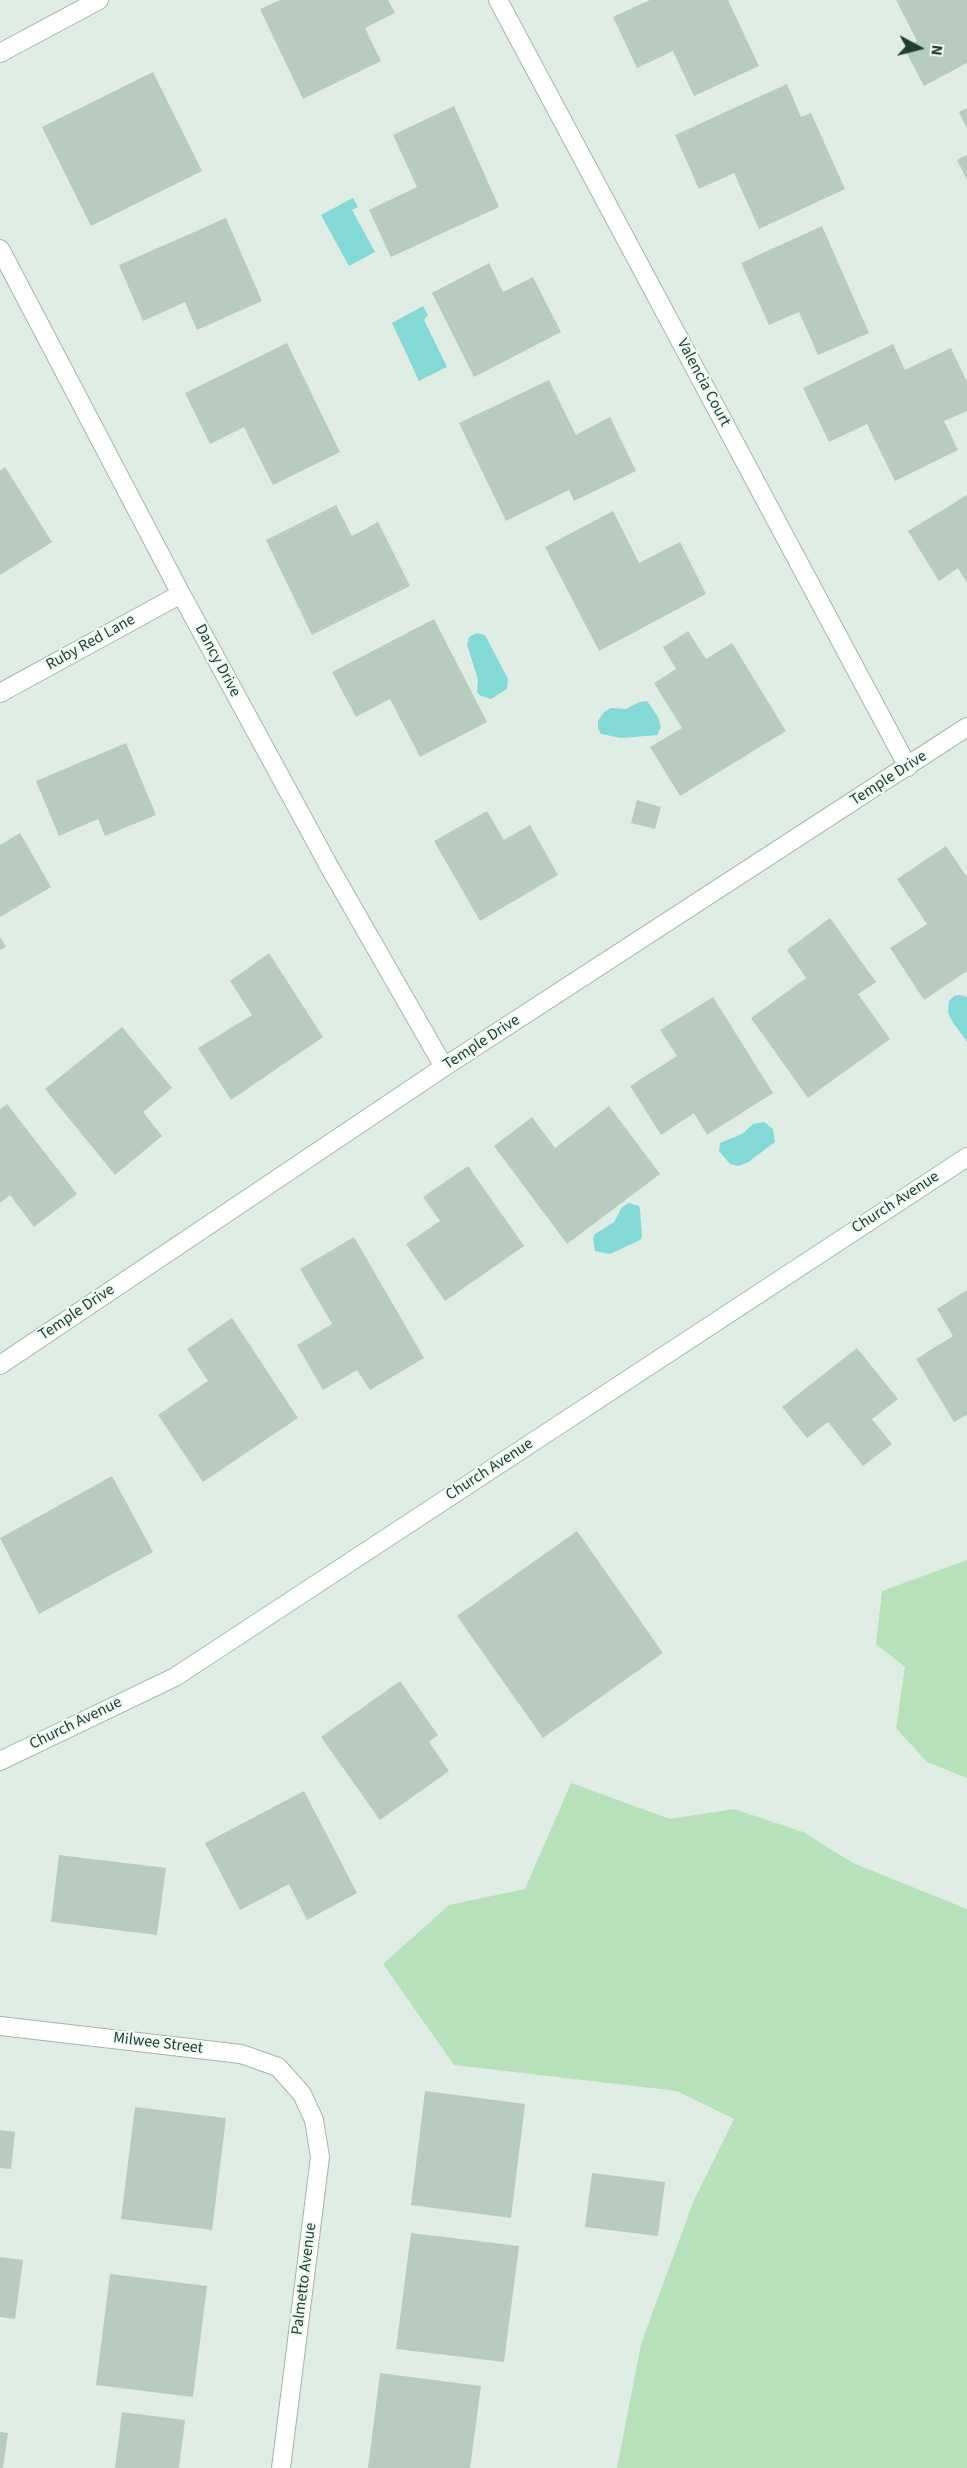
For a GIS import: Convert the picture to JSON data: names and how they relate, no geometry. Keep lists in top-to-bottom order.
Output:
{
  "streets": {
    "street": [
      "Valencia Court",
      "Ruby Red Lane",
      "Dancy Drive",
      "Temple Drive",
      "Church Avenue",
      "Milwee Street",
      "Palmetto Avenue"
    ]
  },
  "crossings": [
    ["Valencia Court", "Temple Drive"],
    ["Ruby Red Lane", "Dancy Drive"],
    ["Dancy Drive", "Temple Drive"],
    ["Milwee Street", "Palmetto Avenue"]
  ],
  "north": "right"
}
